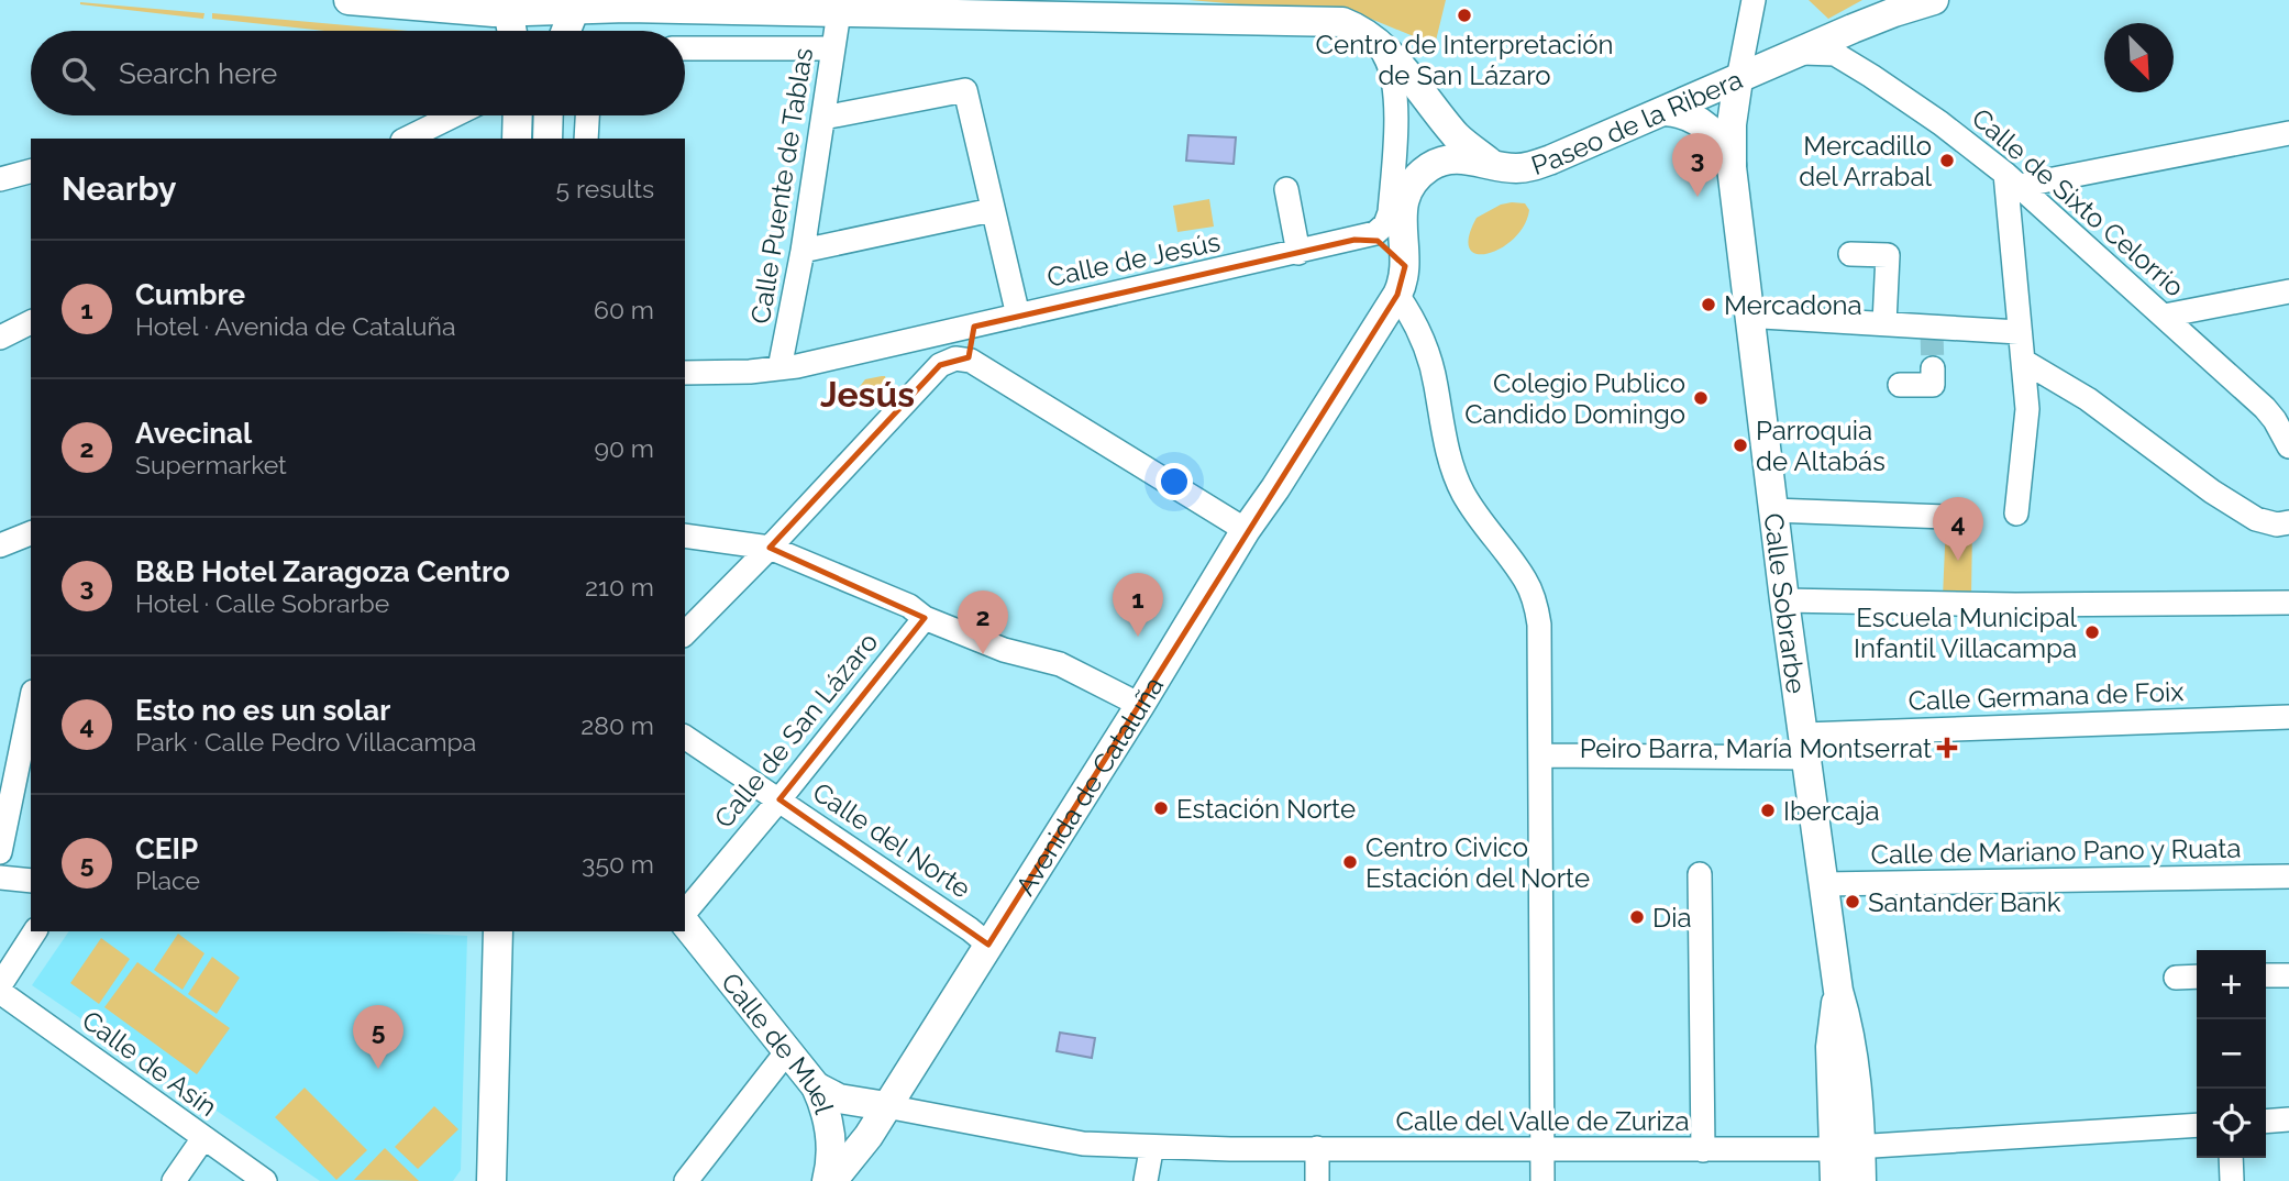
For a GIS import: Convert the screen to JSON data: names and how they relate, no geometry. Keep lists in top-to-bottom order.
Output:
{
  "streets": {
    "main road": [
      "Paseo de la Ribera",
      "Calle Sobrarbe",
      "Avenida de Cataluña",
      "Calle de Muel"
    ],
    "street": [
      "Calle Puente de Tablas",
      "Calle de Sixto Celorrio",
      "Calle de Jesús",
      "Calle Germana de Foix",
      "Calle de San Lázaro",
      "Calle del Norte",
      "Calle de Mariano Pano y Ruata",
      "Calle de Asín",
      "Calle del Valle de Zuriza"
    ]
  },
  "crossings": [
    ["Paseo de la Ribera", "Calle Puente de Tablas"],
    ["Paseo de la Ribera", "Calle de Sixto Celorrio"],
    ["Paseo de la Ribera", "Calle Sobrarbe"],
    ["Paseo de la Ribera", "Avenida de Cataluña"],
    ["Calle Puente de Tablas", "Calle de Jesús"],
    ["Calle Sobrarbe", "Calle Germana de Foix"],
    ["Calle Sobrarbe", "Calle de Mariano Pano y Ruata"],
    ["Calle Sobrarbe", "Calle del Valle de Zuriza"],
    ["Calle de San Lázaro", "Calle del Norte"],
    ["Avenida de Cataluña", "Calle del Norte"],
    ["Avenida de Cataluña", "Calle de Muel"],
    ["Avenida de Cataluña", "Calle del Valle de Zuriza"]
  ],
  "districts": ["Jesús"],
  "places": {
    "other": [
      "Centro de Interpretación de San Lázaro",
      "Mercadillo del Arrabal",
      "Mercadona",
      "Colegio Publico Candido Domingo",
      "Parroquia de Altabás",
      "Escuela Municipal Infantil Villacampa",
      "Estación Norte",
      "Ibercaja",
      "Centro Civico Estación del Norte",
      "Santander Bank",
      "Dia"
    ],
    "health": ["Peiro Barra, María Montserrat"]
  },
  "north": "bottom right",
  "page": {
    "search": "Search here",
    "pins": [
      "3",
      "4",
      "1",
      "2",
      "5"
    ],
    "heading": ["Nearby", "5 results"],
    "list": [
      {
        "mark": "1",
        "name": "Cumbre",
        "note": "Hotel · Avenida de Cataluña",
        "value": "60 m"
      },
      {
        "mark": "2",
        "name": "Avecinal",
        "note": "Supermarket",
        "value": "90 m"
      },
      {
        "mark": "3",
        "name": "B&B Hotel Zaragoza Centro",
        "note": "Hotel · Calle Sobrarbe",
        "value": "210 m"
      },
      {
        "mark": "4",
        "name": "Esto no es un solar",
        "note": "Park · Calle Pedro Villacampa",
        "value": "280 m"
      },
      {
        "mark": "5",
        "name": "CEIP",
        "note": "Place",
        "value": "350 m"
      }
    ],
    "map_buttons": ["+", "−"]
  }
}
